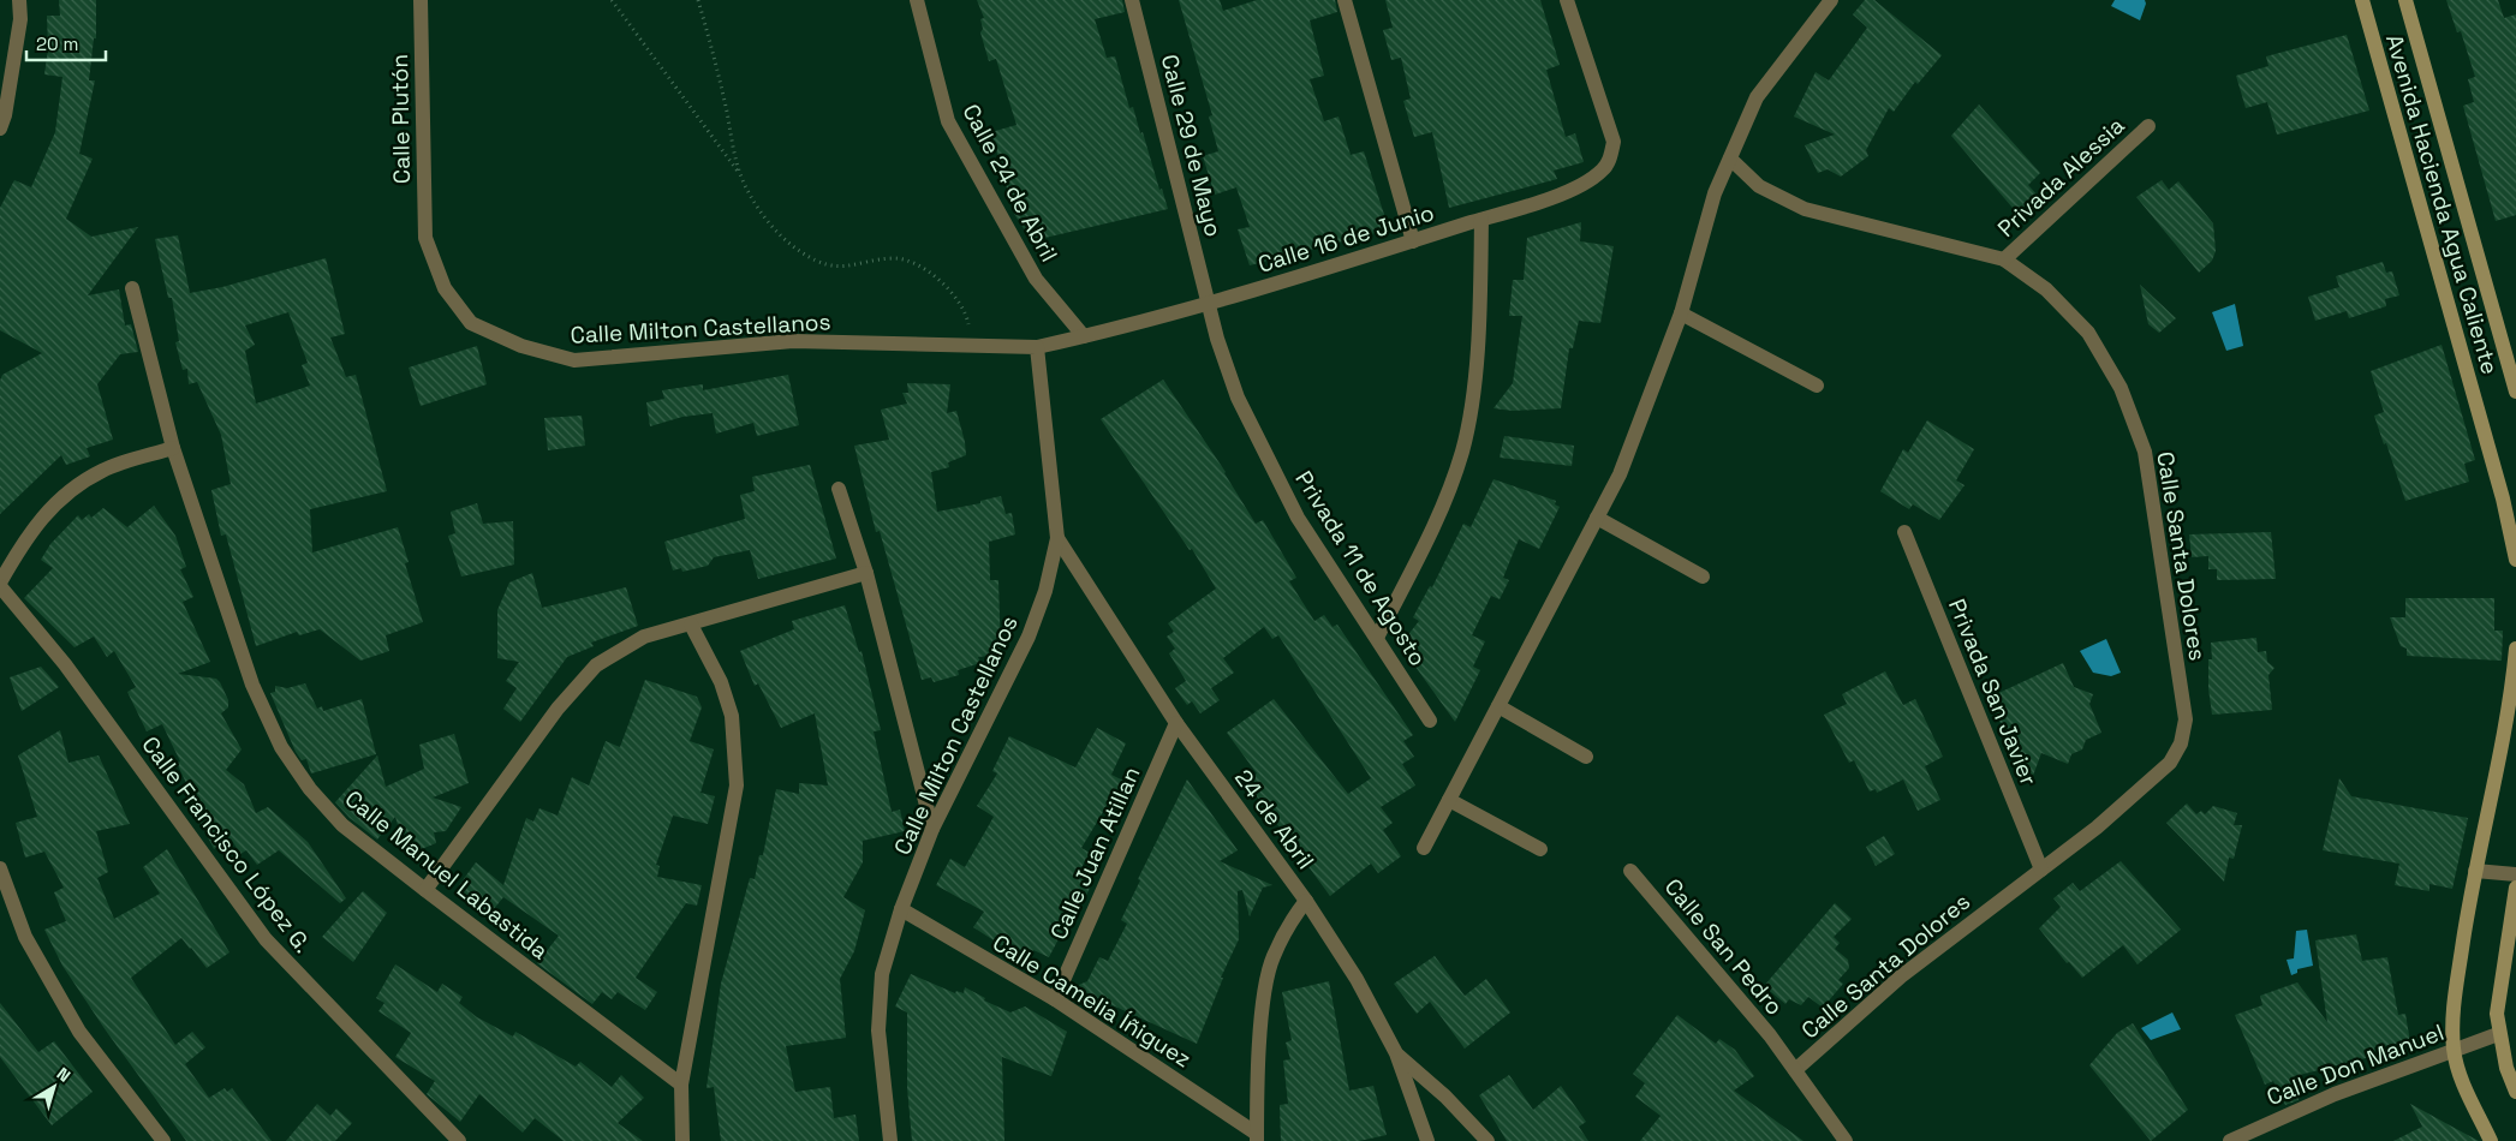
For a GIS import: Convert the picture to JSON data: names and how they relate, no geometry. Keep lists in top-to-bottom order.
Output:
{
  "streets": {
    "main road": ["Avenida Hacienda Agua Caliente"],
    "street": [
      "Calle Plutón",
      "Calle 29 de Mayo",
      "Privada Alessia",
      "Calle 24 de Abril",
      "Calle 16 de Junio",
      "Calle Milton Castellanos",
      "Calle Santa Dolores",
      "Privada 11 de Agosto",
      "Privada San Javier",
      "24 de Abril",
      "Calle Francisco López G.",
      "Calle Juan Atillan",
      "Calle Manuel Labastida",
      "Calle San Pedro",
      "Calle Camelia Íñiguez",
      "Calle Don Manuel"
    ]
  },
  "crossings": [
    ["Calle Plutón", "Calle Milton Castellanos"],
    ["Calle 29 de Mayo", "Calle 16 de Junio"],
    ["Calle 29 de Mayo", "Privada 11 de Agosto"],
    ["Privada Alessia", "Calle Santa Dolores"],
    ["Calle 24 de Abril", "Calle 16 de Junio"],
    ["Calle 24 de Abril", "Calle Milton Castellanos"],
    ["Calle 16 de Junio", "Calle Milton Castellanos"],
    ["Calle 16 de Junio", "Privada 11 de Agosto"],
    ["Calle Milton Castellanos", "24 de Abril"],
    ["Calle Milton Castellanos", "Calle Camelia Íñiguez"],
    ["Calle Santa Dolores", "Privada San Javier"],
    ["Calle Santa Dolores", "Calle San Pedro"],
    ["24 de Abril", "Calle Juan Atillan"],
    ["Calle Juan Atillan", "Calle Camelia Íñiguez"]
  ],
  "scale_bar": "20 m",
  "north": "top right"
}
